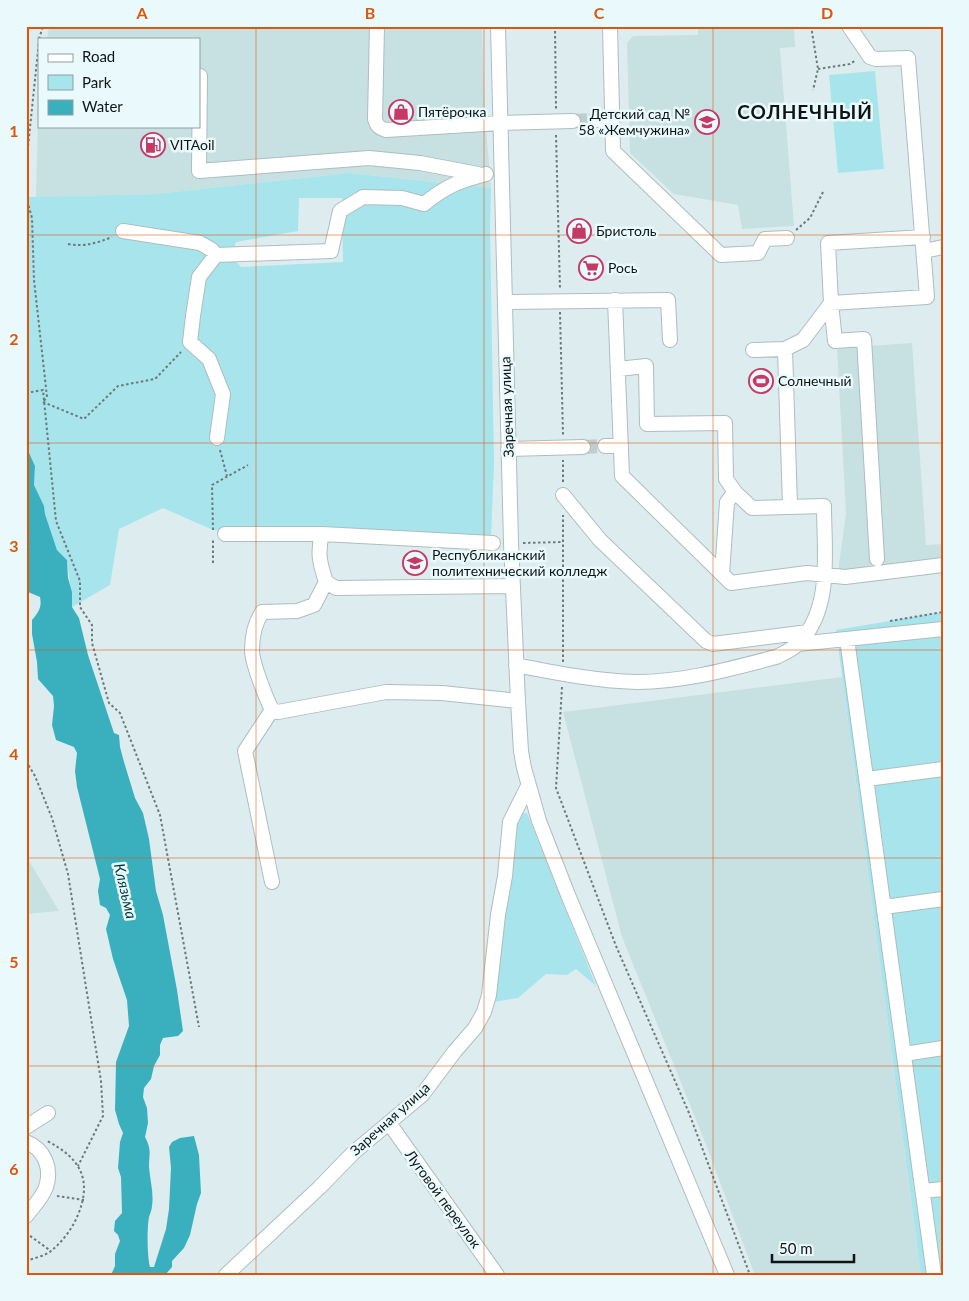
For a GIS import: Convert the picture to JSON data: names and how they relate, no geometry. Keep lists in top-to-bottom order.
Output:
{
  "streets": {
    "street": ["Заречная улица", "Луговой переулок"]
  },
  "crossings": [
    ["Заречная улица", "Луговой переулок"]
  ],
  "districts": ["СОЛНЕЧНЫЙ"],
  "water": ["Клязьма"],
  "places": {
    "shop": ["Пятёрочка", "Бристоль"],
    "school or university": ["Детский сад № 58 «Жемчужина»", "Республиканский политехнический колледж"],
    "fuel station": ["VITAoil"],
    "supermarket": ["Рось"],
    "sports": ["Солнечный"]
  },
  "legend": ["Road", "Park", "Water"],
  "scale_bar": "50 m",
  "grid": {
    "columns": [
      "A",
      "B",
      "C",
      "D"
    ],
    "rows": [
      "1",
      "2",
      "3",
      "4",
      "5",
      "6"
    ]
  }
}
